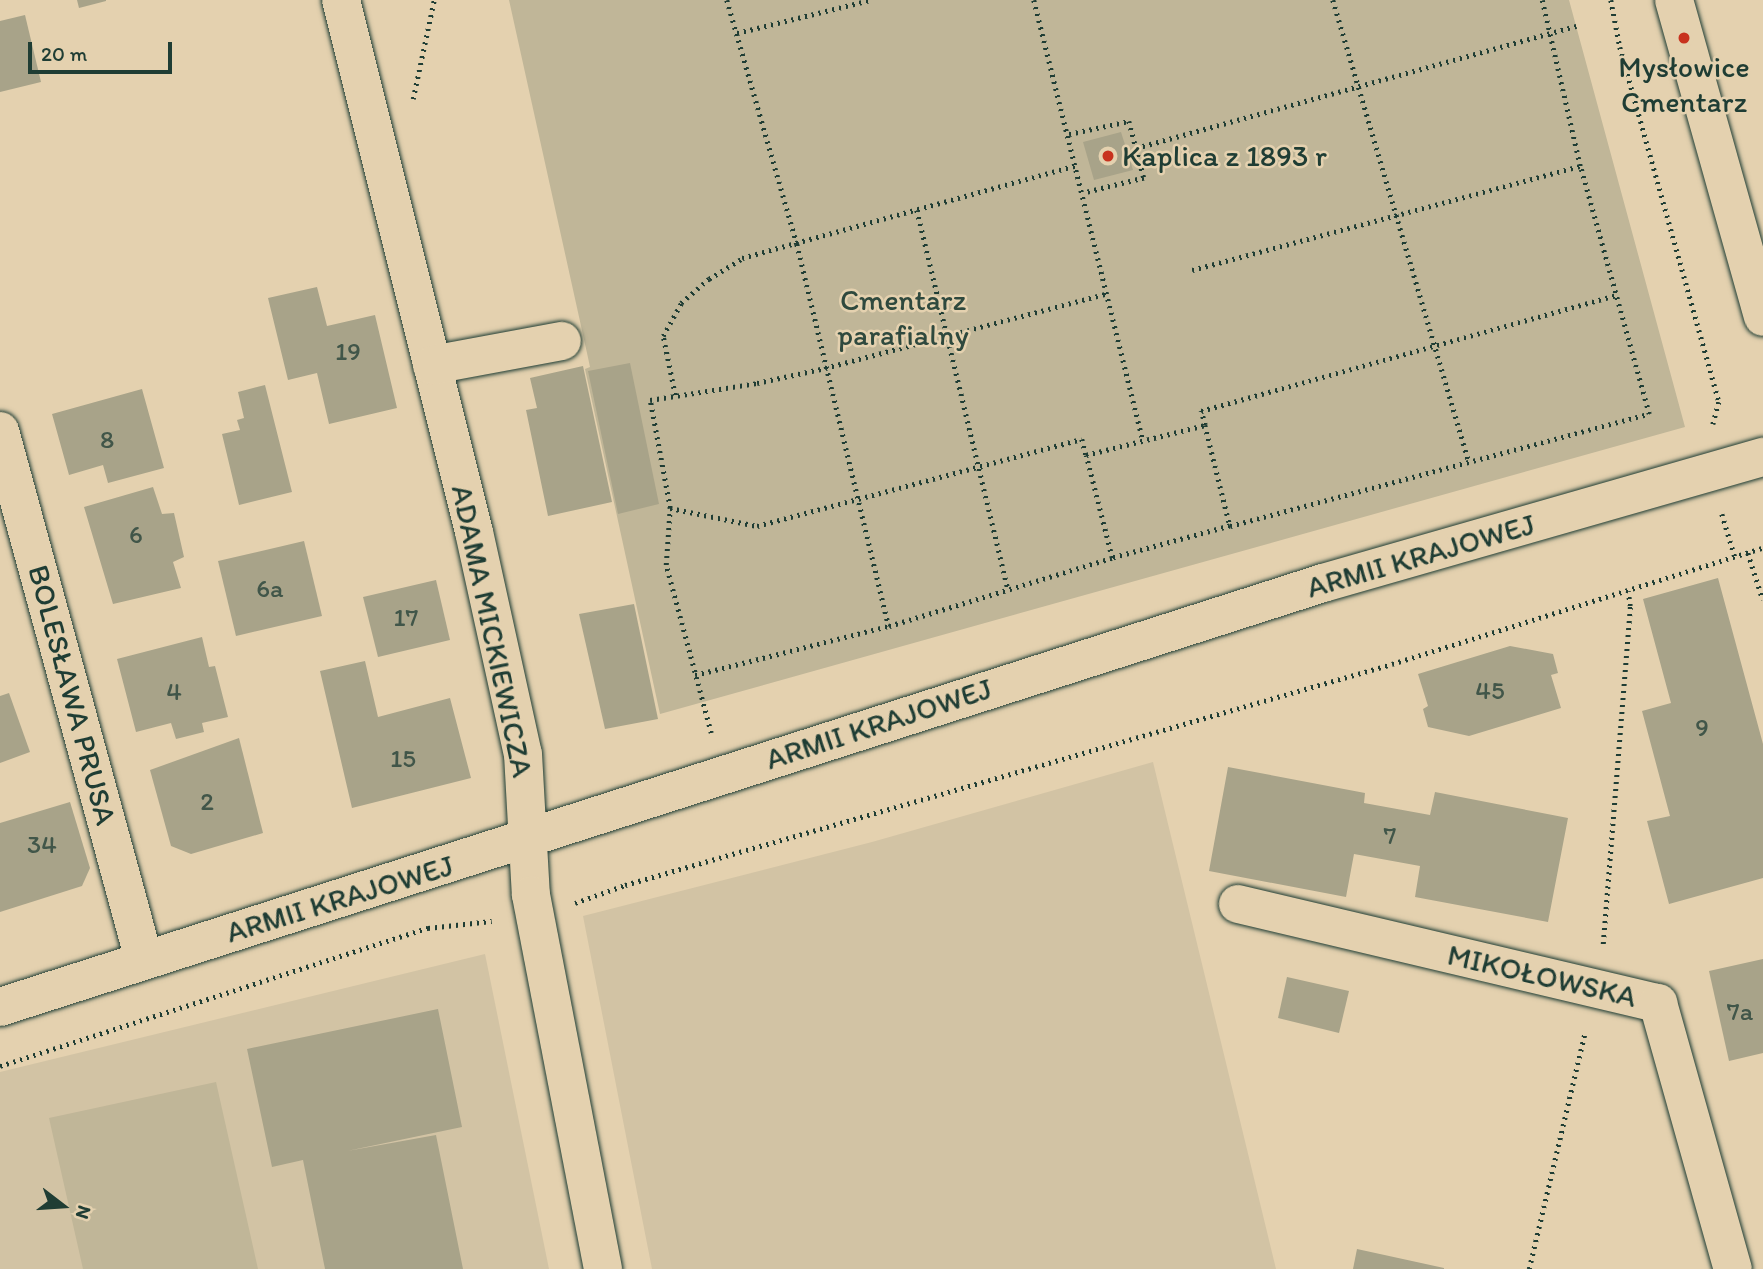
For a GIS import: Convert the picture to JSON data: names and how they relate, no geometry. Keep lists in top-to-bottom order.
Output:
{
  "streets": {
    "street": [
      "ARMII KRAJOWEJ",
      "ADAMA MICKIEWICZA",
      "BOLESŁAWA PRUSA",
      "MIKOŁOWSKA"
    ]
  },
  "crossings": [
    ["ARMII KRAJOWEJ", "ADAMA MICKIEWICZA"],
    ["ARMII KRAJOWEJ", "BOLESŁAWA PRUSA"]
  ],
  "parks": ["Cmentarz parafialny"],
  "places": ["Mysłowice Cmentarz", "Kaplica z 1893 r"],
  "house_numbers": [
    "19",
    "8",
    "6",
    "6a",
    "17",
    "45",
    "4",
    "9",
    "15",
    "2",
    "7",
    "34",
    "7a"
  ],
  "scale_bar": "20 m",
  "north": "right"
}
